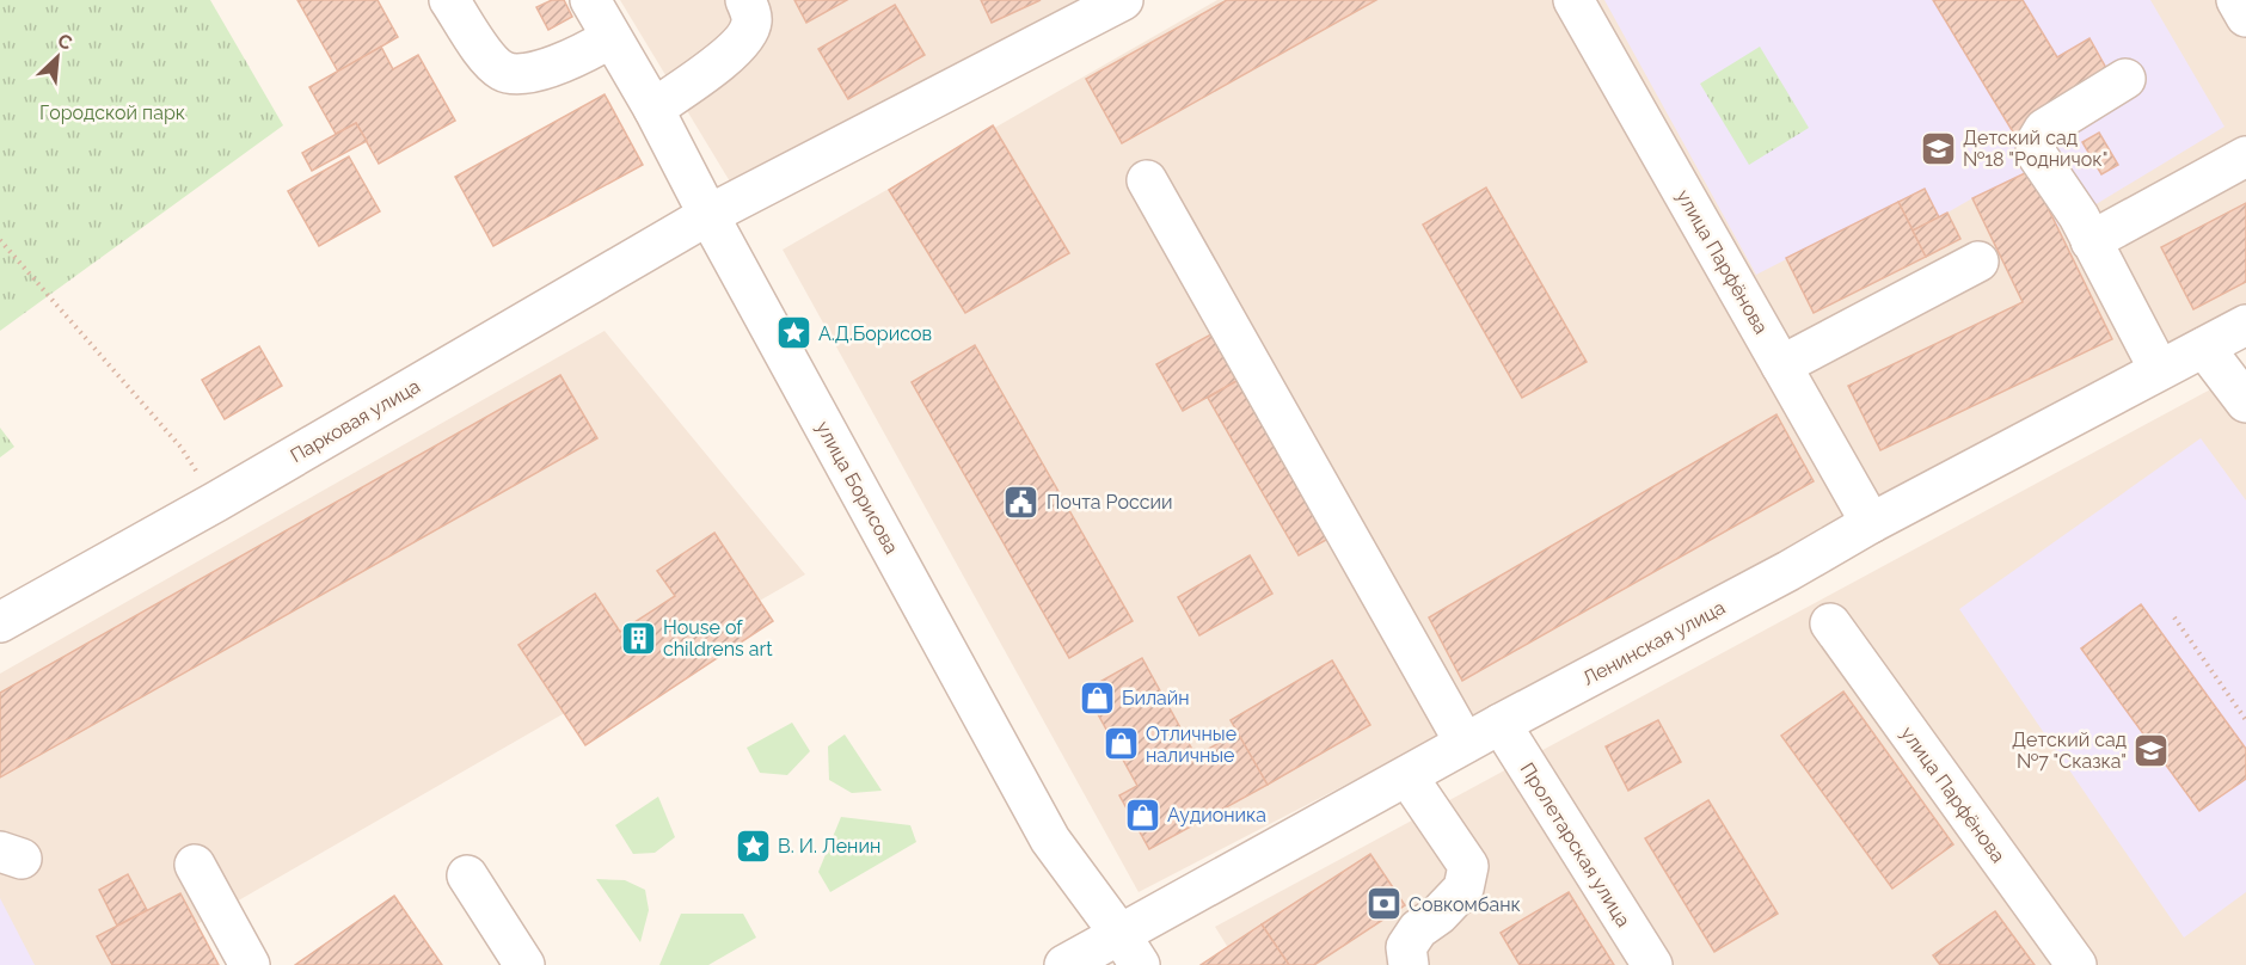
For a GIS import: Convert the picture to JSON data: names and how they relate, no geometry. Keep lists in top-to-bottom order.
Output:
{
  "streets": {
    "street": [
      "улица Парфёнова",
      "Парковая улица",
      "улица Борисова",
      "Ленинская улица",
      "Пролетарская улица"
    ]
  },
  "crossings": [
    ["улица Парфёнова", "Ленинская улица"],
    ["Парковая улица", "улица Борисова"],
    ["улица Борисова", "Ленинская улица"],
    ["Ленинская улица", "Пролетарская улица"]
  ],
  "parks": ["Городской парк"],
  "places": {
    "school or university": ["Детский сад №18 \"Родничок\"", "Детский сад №7 \"Сказка\""],
    "place": ["А.Д.Борисов", "В. И. Ленин"],
    "public building": ["Почта России"],
    "building": ["House of childrens art"],
    "shop": ["Билайн", "Отличные наличные", "Аудионика"],
    "bank": ["Совкомбанк"]
  },
  "north": "top right"
}
